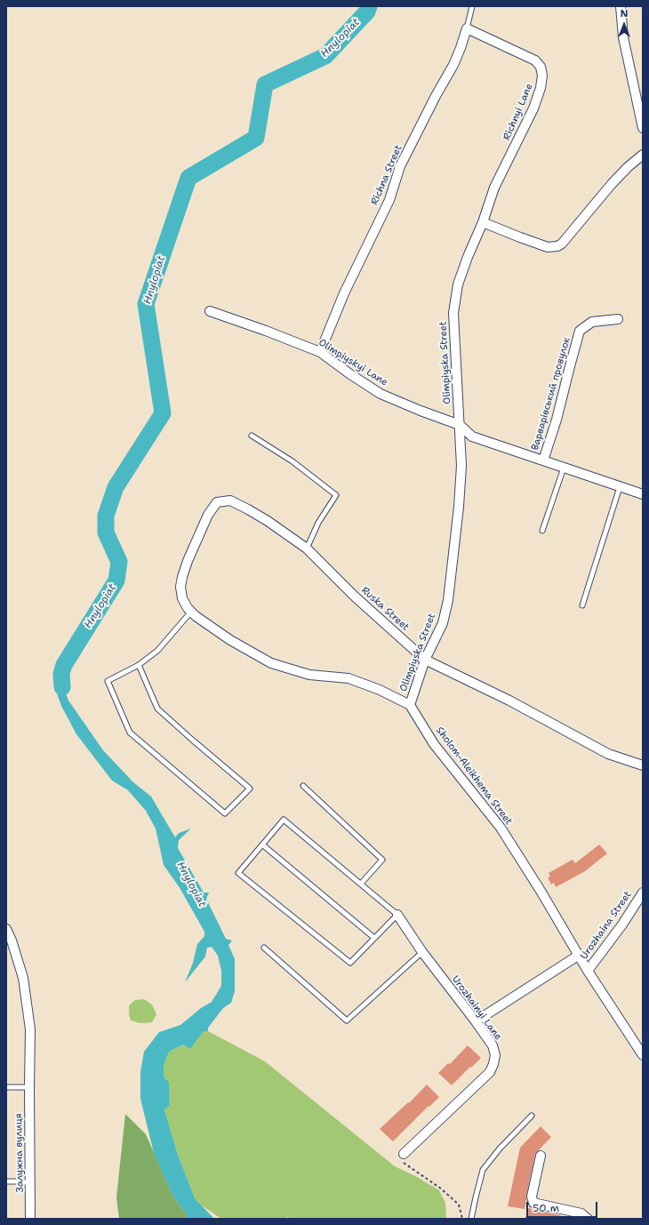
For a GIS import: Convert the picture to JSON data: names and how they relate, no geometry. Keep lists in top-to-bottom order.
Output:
{
  "streets": {
    "street": [
      "Richnyi Lane",
      "Richna Street",
      "Olimpiyskyi Lane",
      "Olimpiyska Street",
      "Варварівський провулок",
      "Ruska Street",
      "Sholom-Aleikhema Street",
      "Urozhaina Street",
      "Urozhainyi Lane",
      "Залужна вулиця"
    ]
  },
  "crossings": [
    ["Richnyi Lane", "Richna Street"],
    ["Richnyi Lane", "Olimpiyska Street"],
    ["Richna Street", "Olimpiyskyi Lane"],
    ["Olimpiyskyi Lane", "Olimpiyska Street"],
    ["Olimpiyskyi Lane", "Варварівський провулок"],
    ["Olimpiyska Street", "Ruska Street"],
    ["Olimpiyska Street", "Sholom-Aleikhema Street"],
    ["Sholom-Aleikhema Street", "Urozhaina Street"]
  ],
  "water": ["Hnylopiat"],
  "scale_bar": "50 m",
  "north": "top"
}
